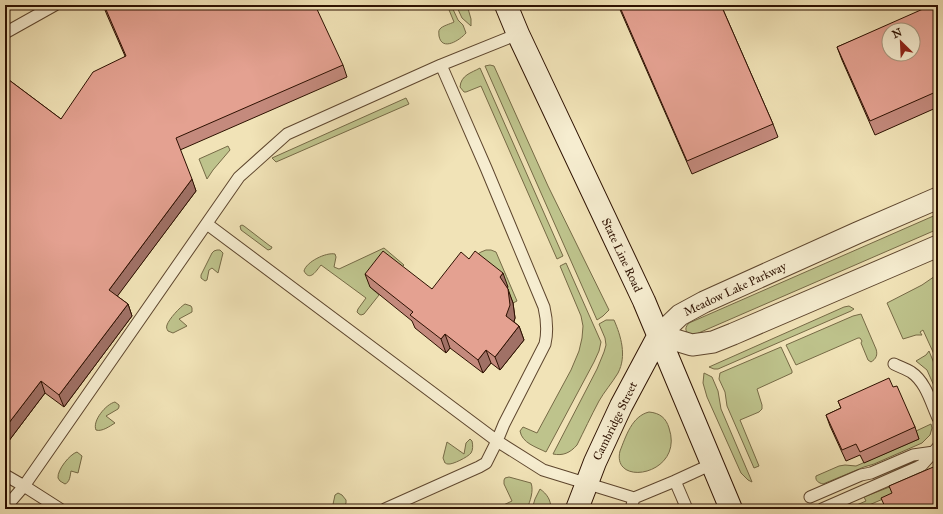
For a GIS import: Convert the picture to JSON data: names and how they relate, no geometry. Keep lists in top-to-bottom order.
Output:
{
  "streets": {
    "main road": ["State Line Road", "Cambridge Street"],
    "street": ["Meadow Lake Parkway"]
  },
  "crossings": [
    ["State Line Road", "Meadow Lake Parkway"],
    ["State Line Road", "Cambridge Street"],
    ["Meadow Lake Parkway", "Cambridge Street"]
  ],
  "north": "top left"
}
